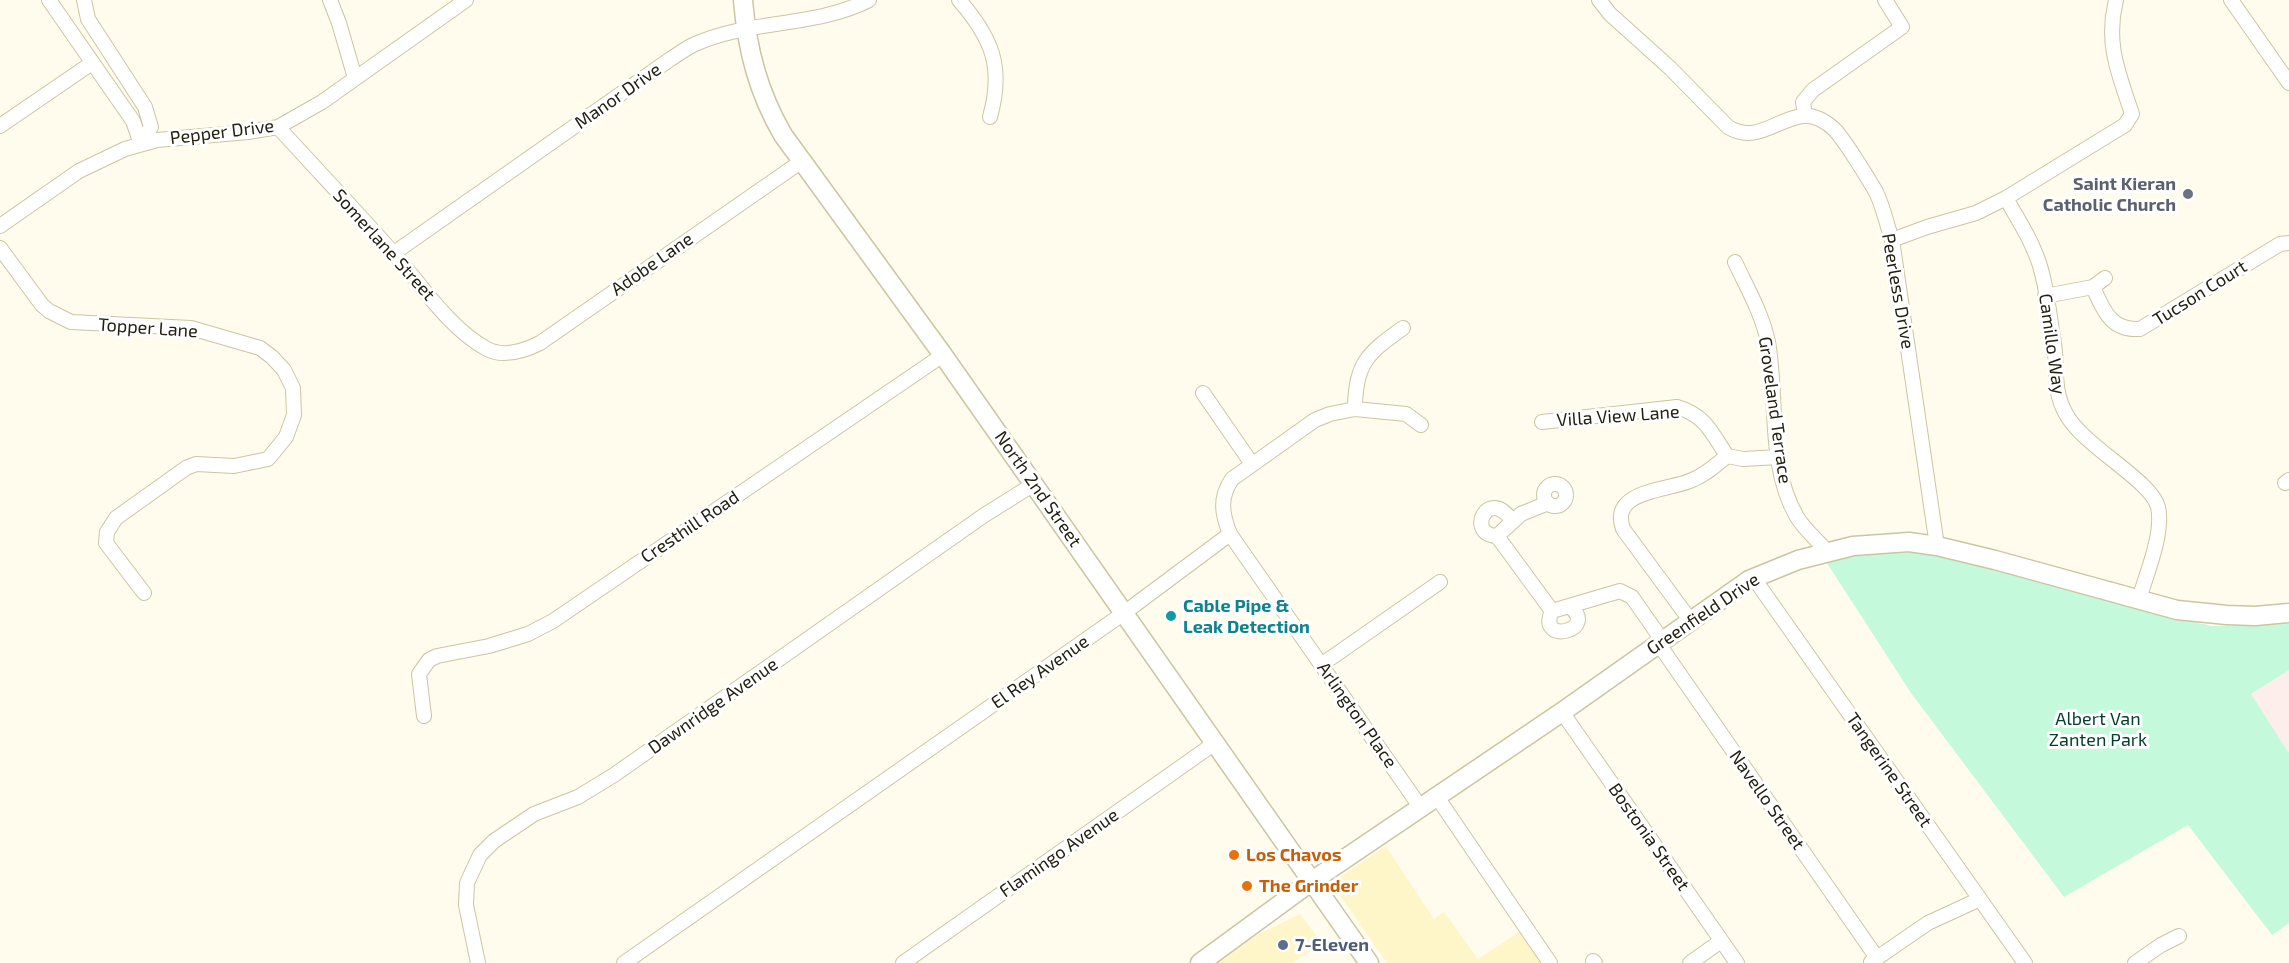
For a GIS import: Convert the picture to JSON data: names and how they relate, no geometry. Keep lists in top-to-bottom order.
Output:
{
  "streets": {
    "main road": ["North 2nd Street", "Greenfield Drive"],
    "street": [
      "Manor Drive",
      "Pepper Drive",
      "Somerlane Street",
      "Adobe Lane",
      "Peerless Drive",
      "Tucson Court",
      "Topper Lane",
      "Camillo Way",
      "Groveland Terrace",
      "Villa View Lane",
      "Cresthill Road",
      "El Rey Avenue",
      "Dawnridge Avenue",
      "Arlington Place",
      "Tangerine Street",
      "Navello Street",
      "Bostonia Street",
      "Flamingo Avenue"
    ]
  },
  "crossings": [
    ["Manor Drive", "Somerlane Street"],
    ["Manor Drive", "North 2nd Street"],
    ["Pepper Drive", "Somerlane Street"],
    ["Somerlane Street", "Adobe Lane"],
    ["Adobe Lane", "North 2nd Street"],
    ["Peerless Drive", "Greenfield Drive"],
    ["Camillo Way", "Greenfield Drive"],
    ["Groveland Terrace", "Greenfield Drive"],
    ["North 2nd Street", "Cresthill Road"],
    ["North 2nd Street", "Greenfield Drive"],
    ["North 2nd Street", "El Rey Avenue"],
    ["North 2nd Street", "Dawnridge Avenue"],
    ["North 2nd Street", "Flamingo Avenue"],
    ["Greenfield Drive", "Arlington Place"],
    ["Greenfield Drive", "Tangerine Street"],
    ["Greenfield Drive", "Navello Street"],
    ["Greenfield Drive", "Bostonia Street"],
    ["El Rey Avenue", "Arlington Place"]
  ],
  "parks": ["Albert Van Zanten Park"],
  "places": [
    "Saint Kieran Catholic Church",
    "Cable Pipe & Leak Detection",
    "Los Chavos",
    "The Grinder",
    "7-Eleven"
  ]
}
